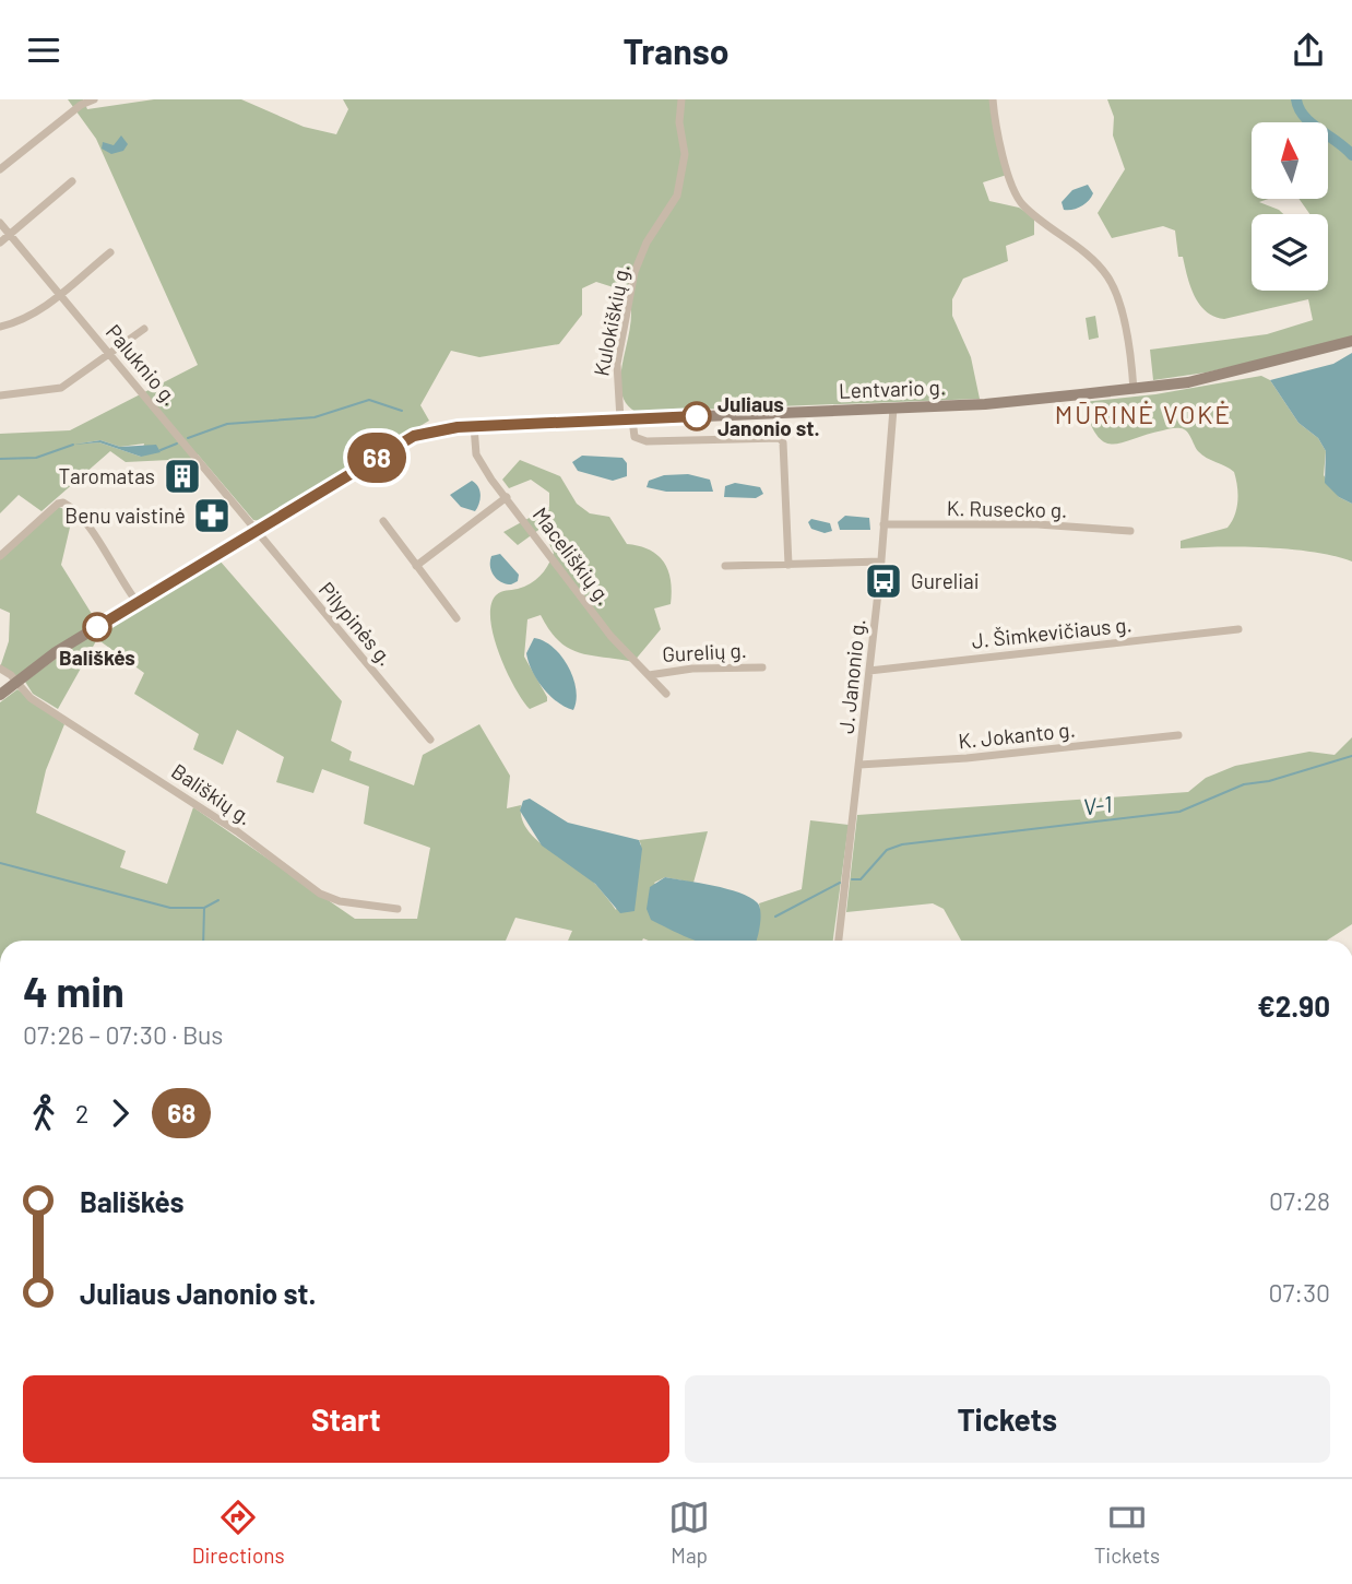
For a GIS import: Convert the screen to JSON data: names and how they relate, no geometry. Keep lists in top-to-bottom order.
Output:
{
  "streets": {
    "main road": ["Lentvario g."],
    "street": [
      "Kulokiškių g.",
      "Paluknio g.",
      "K. Rusecko g.",
      "Maceliškių g.",
      "Pilypinės g.",
      "J. Šimkevičiaus g.",
      "Gurelių g.",
      "J. Janonio g.",
      "K. Jokanto g.",
      "Bališkių g."
    ]
  },
  "crossings": [
    ["Kulokiškių g.", "Lentvario g."],
    ["Paluknio g.", "Lentvario g."],
    ["Paluknio g.", "Pilypinės g."],
    ["Lentvario g.", "Maceliškių g."],
    ["Lentvario g.", "Pilypinės g."],
    ["Lentvario g.", "J. Janonio g."],
    ["Lentvario g.", "Bališkių g."],
    ["K. Rusecko g.", "J. Janonio g."],
    ["Maceliškių g.", "Gurelių g."],
    ["J. Šimkevičiaus g.", "J. Janonio g."],
    ["J. Janonio g.", "K. Jokanto g."]
  ],
  "districts": ["MŪRINĖ VOKĖ"],
  "water": ["V-1"],
  "places": {
    "other": ["Juliaus Janonio st.", "Bališkės"],
    "building": ["Taromatas"],
    "pharmacy": ["Benu vaistinė"],
    "bus stop": ["Gureliai"]
  },
  "lines": ["bus line 68"],
  "north": "top",
  "page": {
    "header": "Transo",
    "on_map": "68",
    "heading": ["4 min", "07:26 – 07:30 · Bus", "€2.90"],
    "legs": ["2", "68"],
    "list": [
      {
        "name": "Bališkės",
        "value": "07:28"
      },
      {
        "name": "Juliaus Janonio st.",
        "value": "07:30"
      }
    ],
    "buttons": ["Start", "Tickets"],
    "tabs": ["Directions", "Map", "Tickets"]
  }
}
